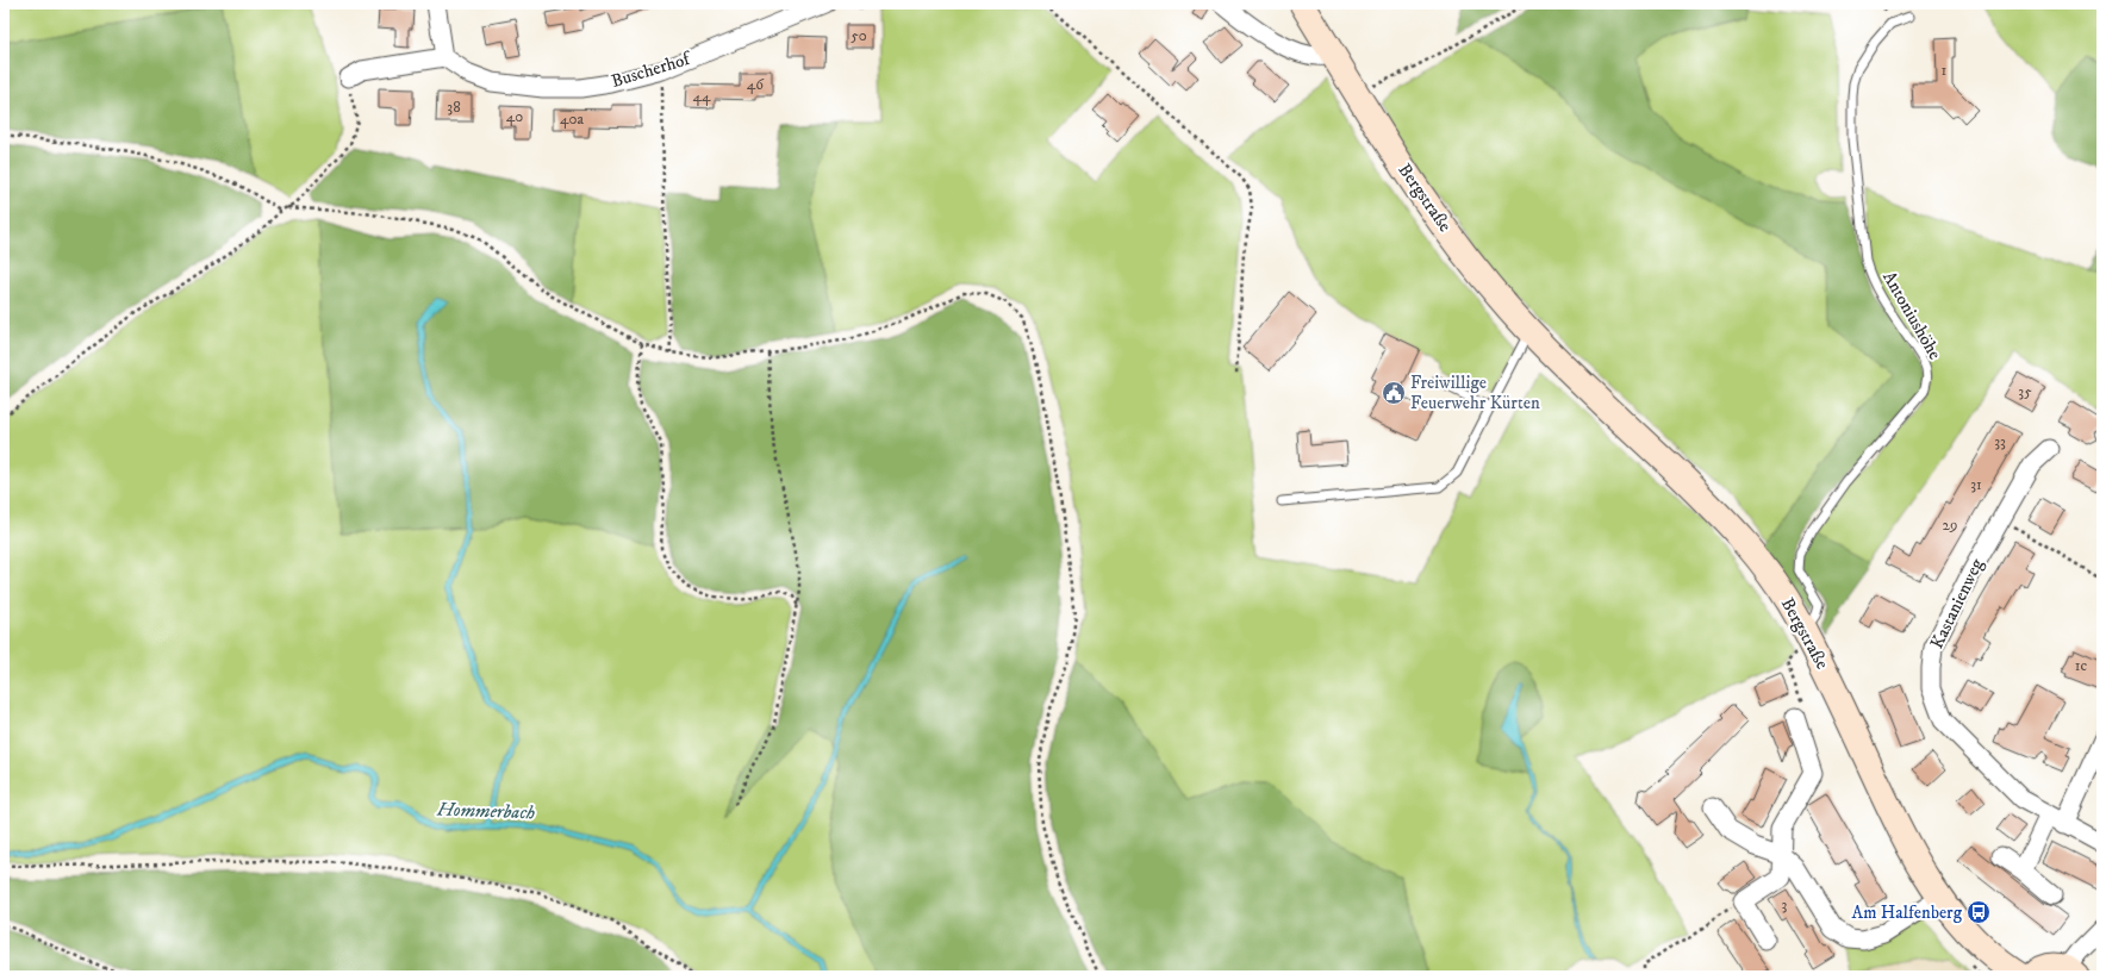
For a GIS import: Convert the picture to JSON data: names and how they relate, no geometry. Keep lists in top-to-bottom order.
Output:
{
  "streets": {
    "main road": ["Bergstraße"],
    "street": ["Buscherhof", "Kastanienweg"],
    "lane": ["Antoniushöhe"]
  },
  "crossings": [
    ["Bergstraße", "Antoniushöhe"]
  ],
  "water": ["Hommerbach"],
  "places": {
    "public building": ["Freiwillige Feuerwehr Kürten"],
    "bus stop": ["Am Halfenberg"]
  },
  "house_numbers": [
    "50",
    "1",
    "46",
    "44",
    "38",
    "40",
    "40a",
    "35",
    "33",
    "31",
    "29",
    "1c",
    "3"
  ]
}
